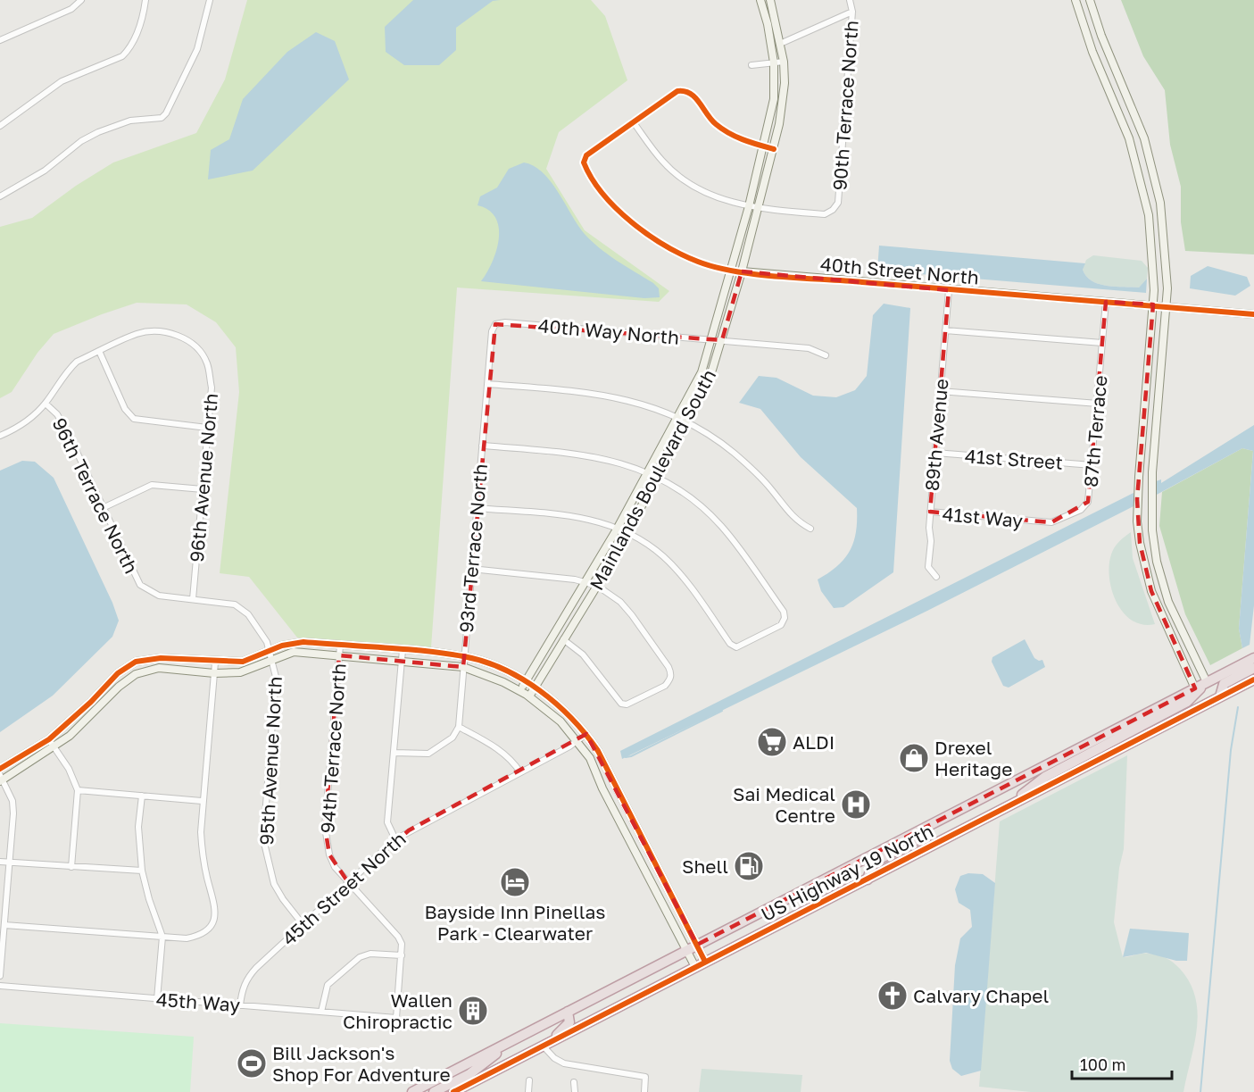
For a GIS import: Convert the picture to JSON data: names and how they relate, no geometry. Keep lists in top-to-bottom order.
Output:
{
  "streets": {
    "highway": ["US Highway 19 North"],
    "street": [
      "90th Terrace North",
      "40th Street North",
      "40th Way North",
      "87th Terrace",
      "89th Avenue",
      "41st Street",
      "96th Avenue North",
      "Mainlands Boulevard South",
      "96th Terrace North",
      "41st Way",
      "93rd Terrace North",
      "94th Terrace North",
      "95th Avenue North",
      "45th Street North",
      "45th Way"
    ]
  },
  "crossings": [
    ["90th Terrace North", "Mainlands Boulevard South"],
    ["40th Street North", "87th Terrace"],
    ["40th Street North", "89th Avenue"],
    ["40th Street North", "Mainlands Boulevard South"],
    ["40th Way North", "Mainlands Boulevard South"],
    ["40th Way North", "93rd Terrace North"],
    ["87th Terrace", "41st Street"],
    ["87th Terrace", "41st Way"],
    ["89th Avenue", "41st Street"],
    ["89th Avenue", "41st Way"],
    ["96th Avenue North", "95th Avenue North"],
    ["96th Terrace North", "95th Avenue North"],
    ["94th Terrace North", "45th Street North"],
    ["94th Terrace North", "45th Way"],
    ["95th Avenue North", "45th Street North"],
    ["45th Street North", "45th Way"]
  ],
  "places": {
    "supermarket": ["ALDI"],
    "shop": ["Drexel Heritage"],
    "hospital": ["Sai Medical Centre"],
    "fuel station": ["Shell"],
    "hotel": ["Bayside Inn Pinellas Park - Clearwater"],
    "church": ["Calvary Chapel"],
    "building": ["Wallen Chiropractic"],
    "sports": ["Bill Jackson's Shop For Adventure"]
  },
  "scale_bar": "100 m"
}
